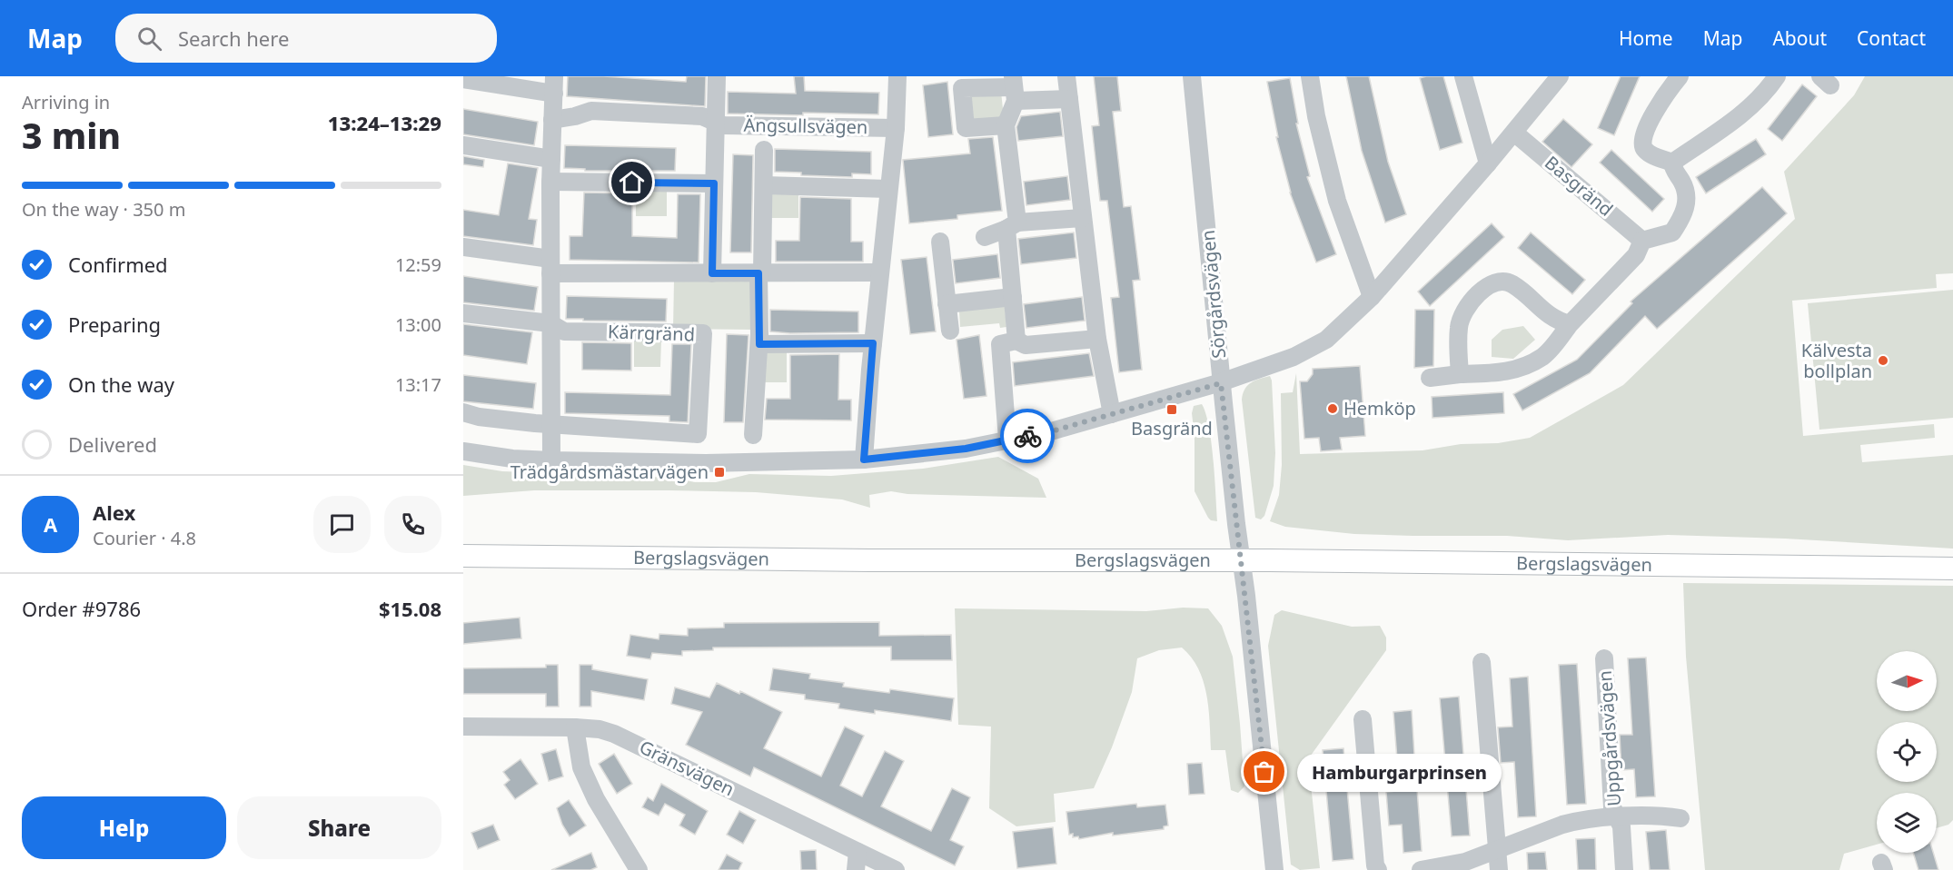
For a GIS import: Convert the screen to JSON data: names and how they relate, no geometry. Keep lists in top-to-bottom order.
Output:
{
  "streets": {
    "main road": ["Bergslagsvägen"],
    "street": [
      "Ängsullsvägen",
      "Basgränd",
      "Sörgårdsvägen",
      "Kärrgränd",
      "Uppgårdsvägen",
      "Gränsvägen"
    ]
  },
  "crossings": [
    ["Sörgårdsvägen", "Bergslagsvägen"]
  ],
  "places": {
    "other": ["Kälvesta bollplan", "Hemköp", "Hamburgarprinsen"],
    "transit": ["Basgränd", "Trädgårdsmästarvägen"]
  },
  "north": "right",
  "page": {
    "header": "Map",
    "search": "Search here",
    "nav": [
      "Home",
      "Map",
      "About",
      "Contact"
    ],
    "heading": ["3 min", "Arriving in", "13:24–13:29"],
    "panel": [
      "Alex",
      "Courier · 4.8",
      "Order #9786",
      "$15.08"
    ],
    "bar": "On the way · 350 m",
    "list": [
      ["Confirmed", "12:59"],
      ["Preparing", "13:00"],
      ["On the way", "13:17"],
      "Delivered"
    ],
    "round": "A",
    "bubble": "Hamburgarprinsen",
    "buttons": ["Help", "Share"]
  }
}
